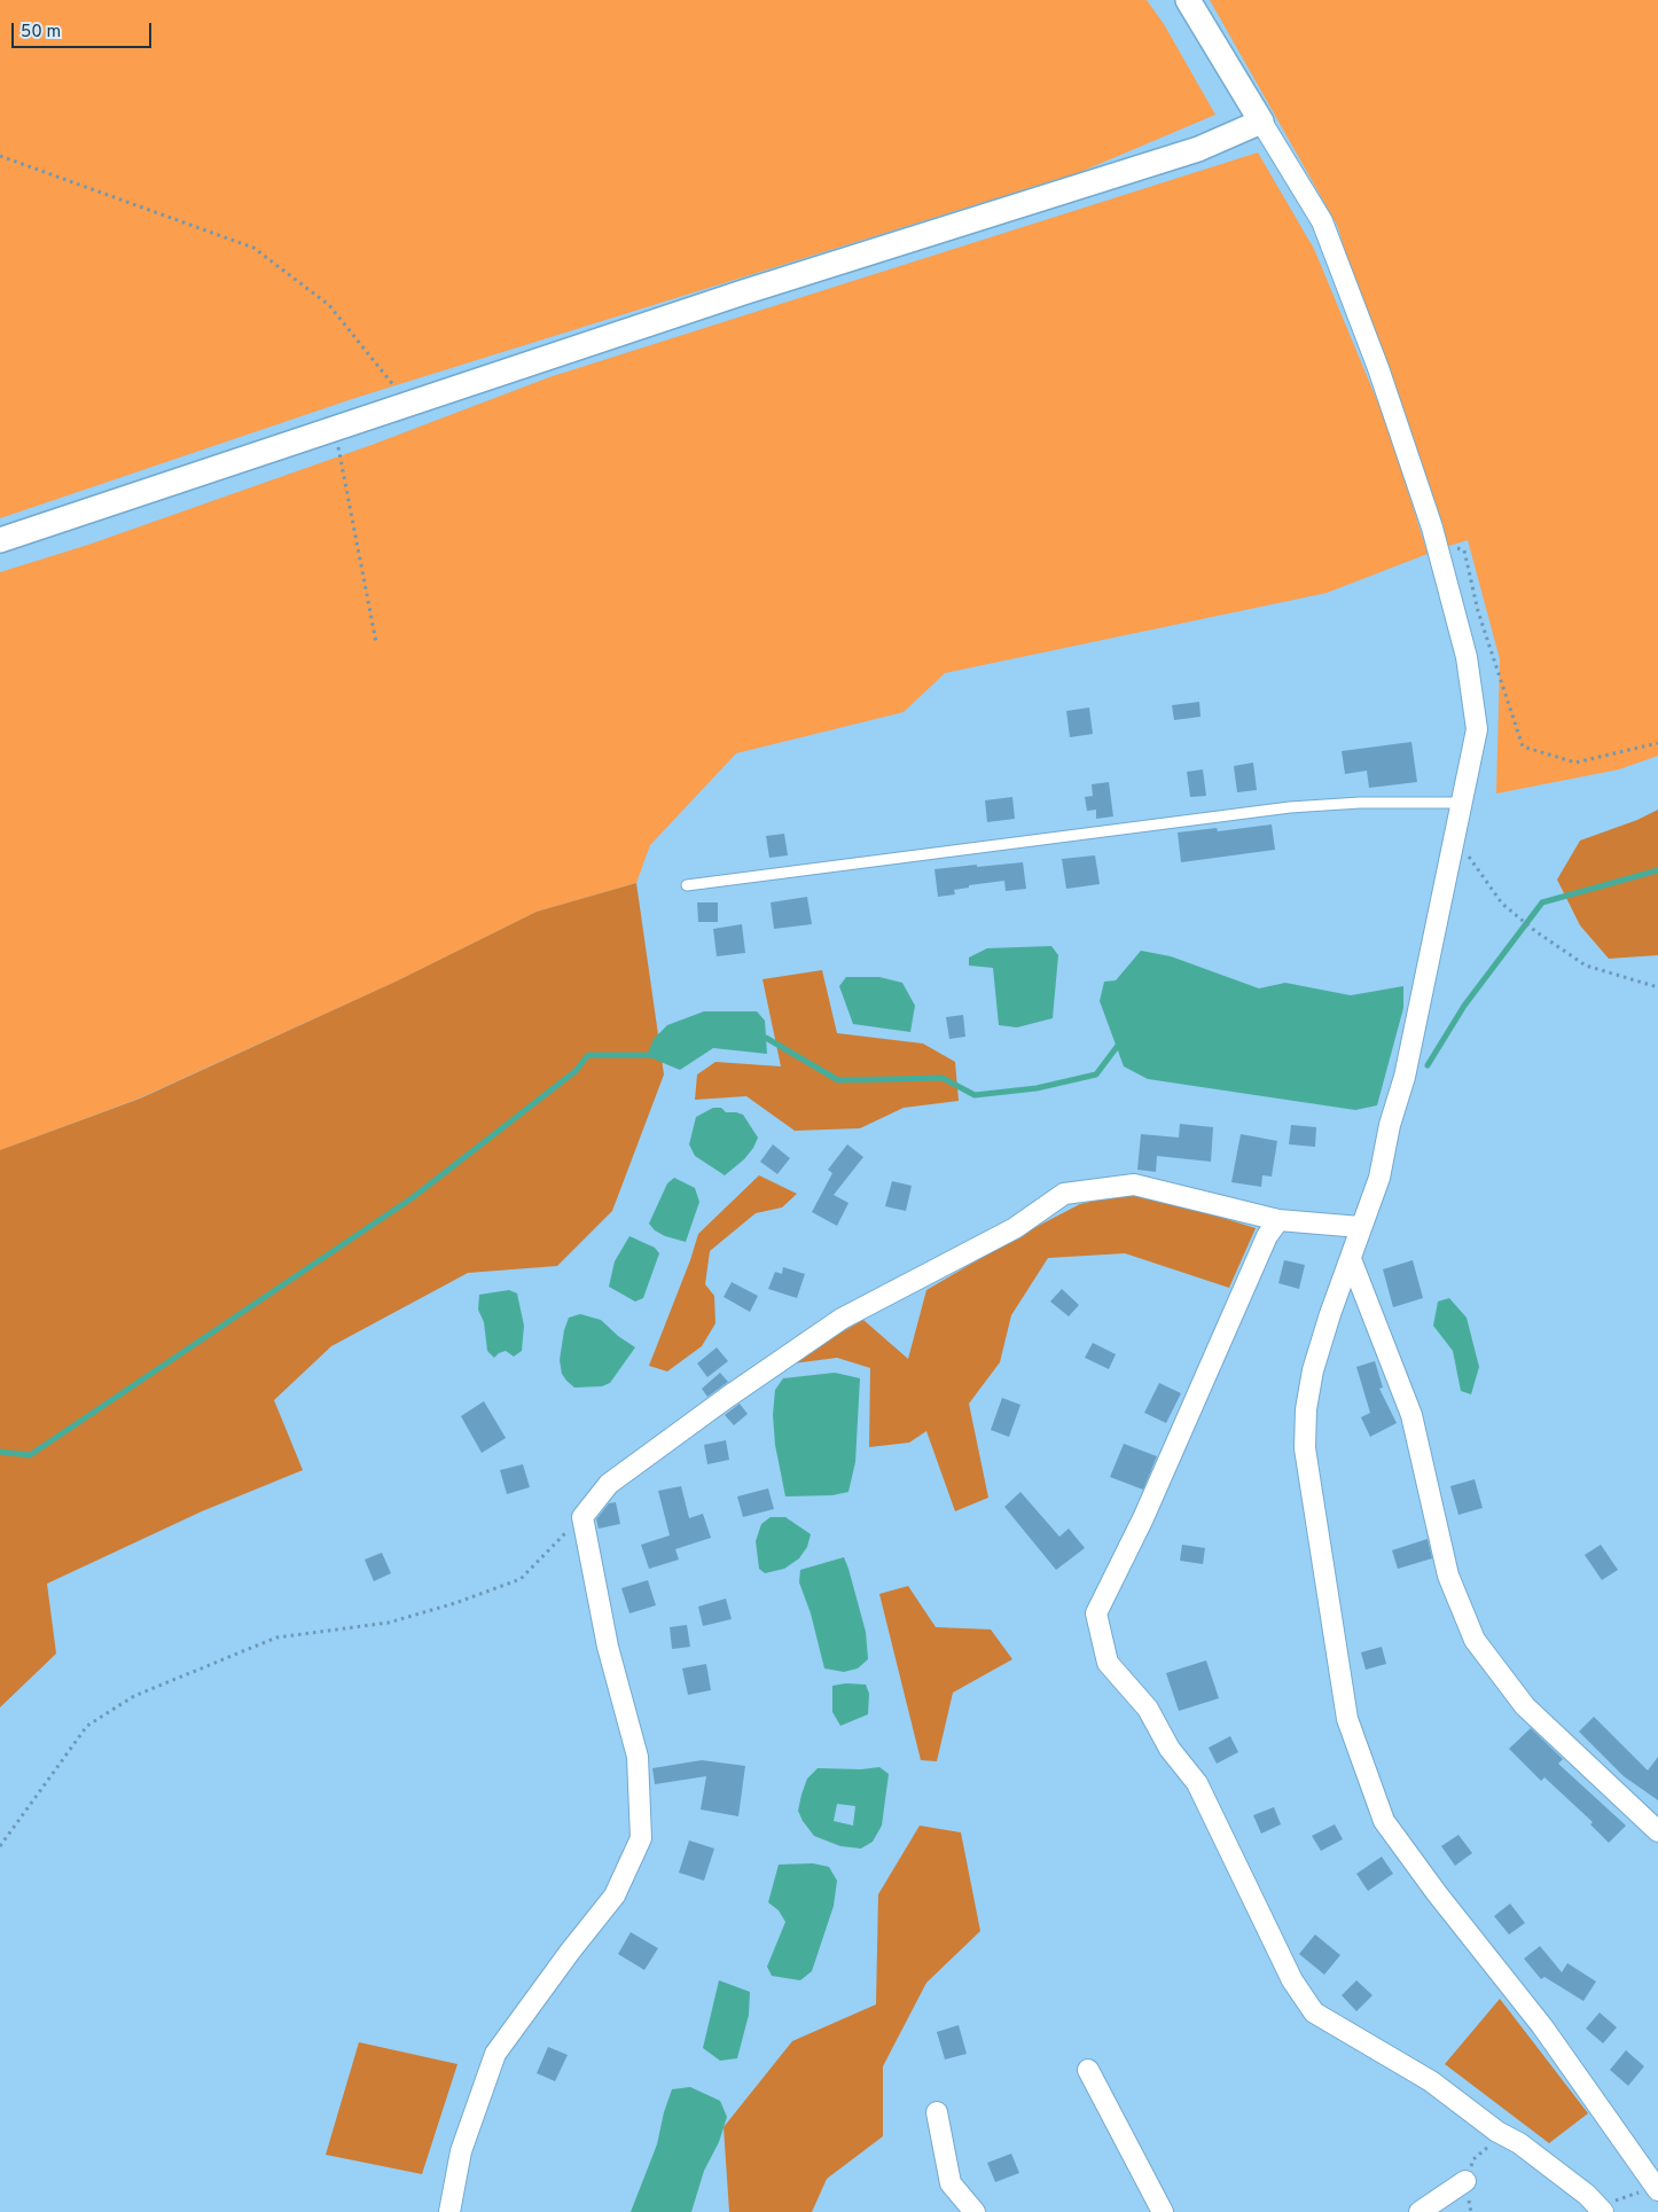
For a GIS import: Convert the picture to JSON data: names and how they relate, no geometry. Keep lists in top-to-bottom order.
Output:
{
  "scale_bar": "50 m"
}
